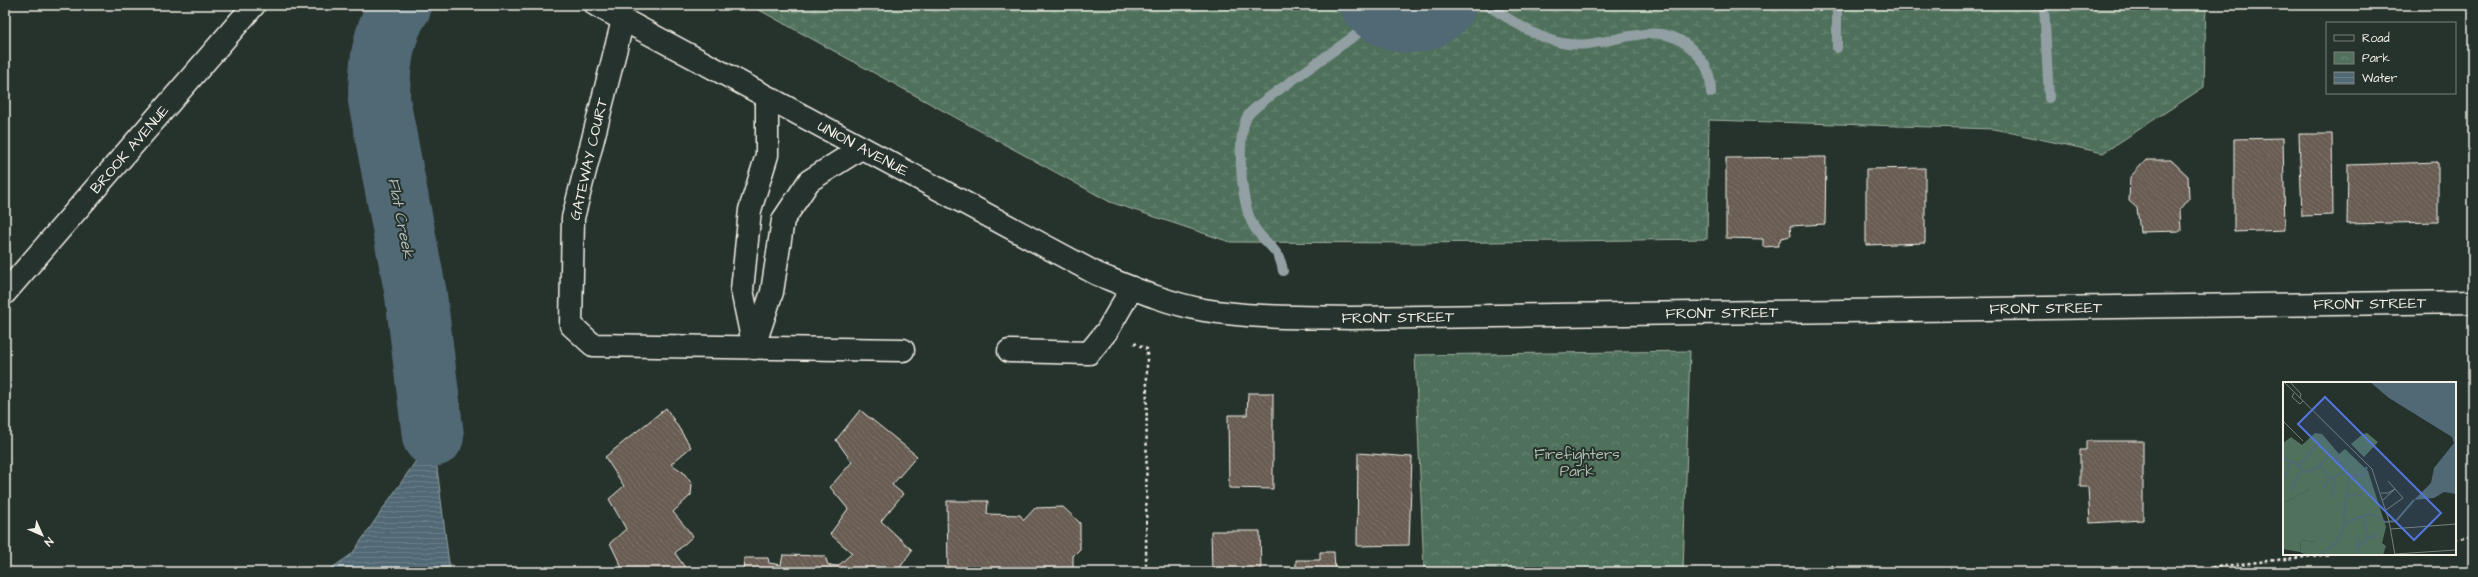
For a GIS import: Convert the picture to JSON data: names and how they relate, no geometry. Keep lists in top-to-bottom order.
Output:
{
  "streets": {
    "street": [
      "BROOK AVENUE",
      "UNION AVENUE",
      "GATEWAY COURT",
      "FRONT STREET"
    ]
  },
  "crossings": [
    ["UNION AVENUE", "GATEWAY COURT"],
    ["UNION AVENUE", "FRONT STREET"]
  ],
  "water": ["Flat Creek"],
  "parks": ["Firefighters Park"],
  "legend": ["Road", "Park", "Water"],
  "north": "bottom right"
}
